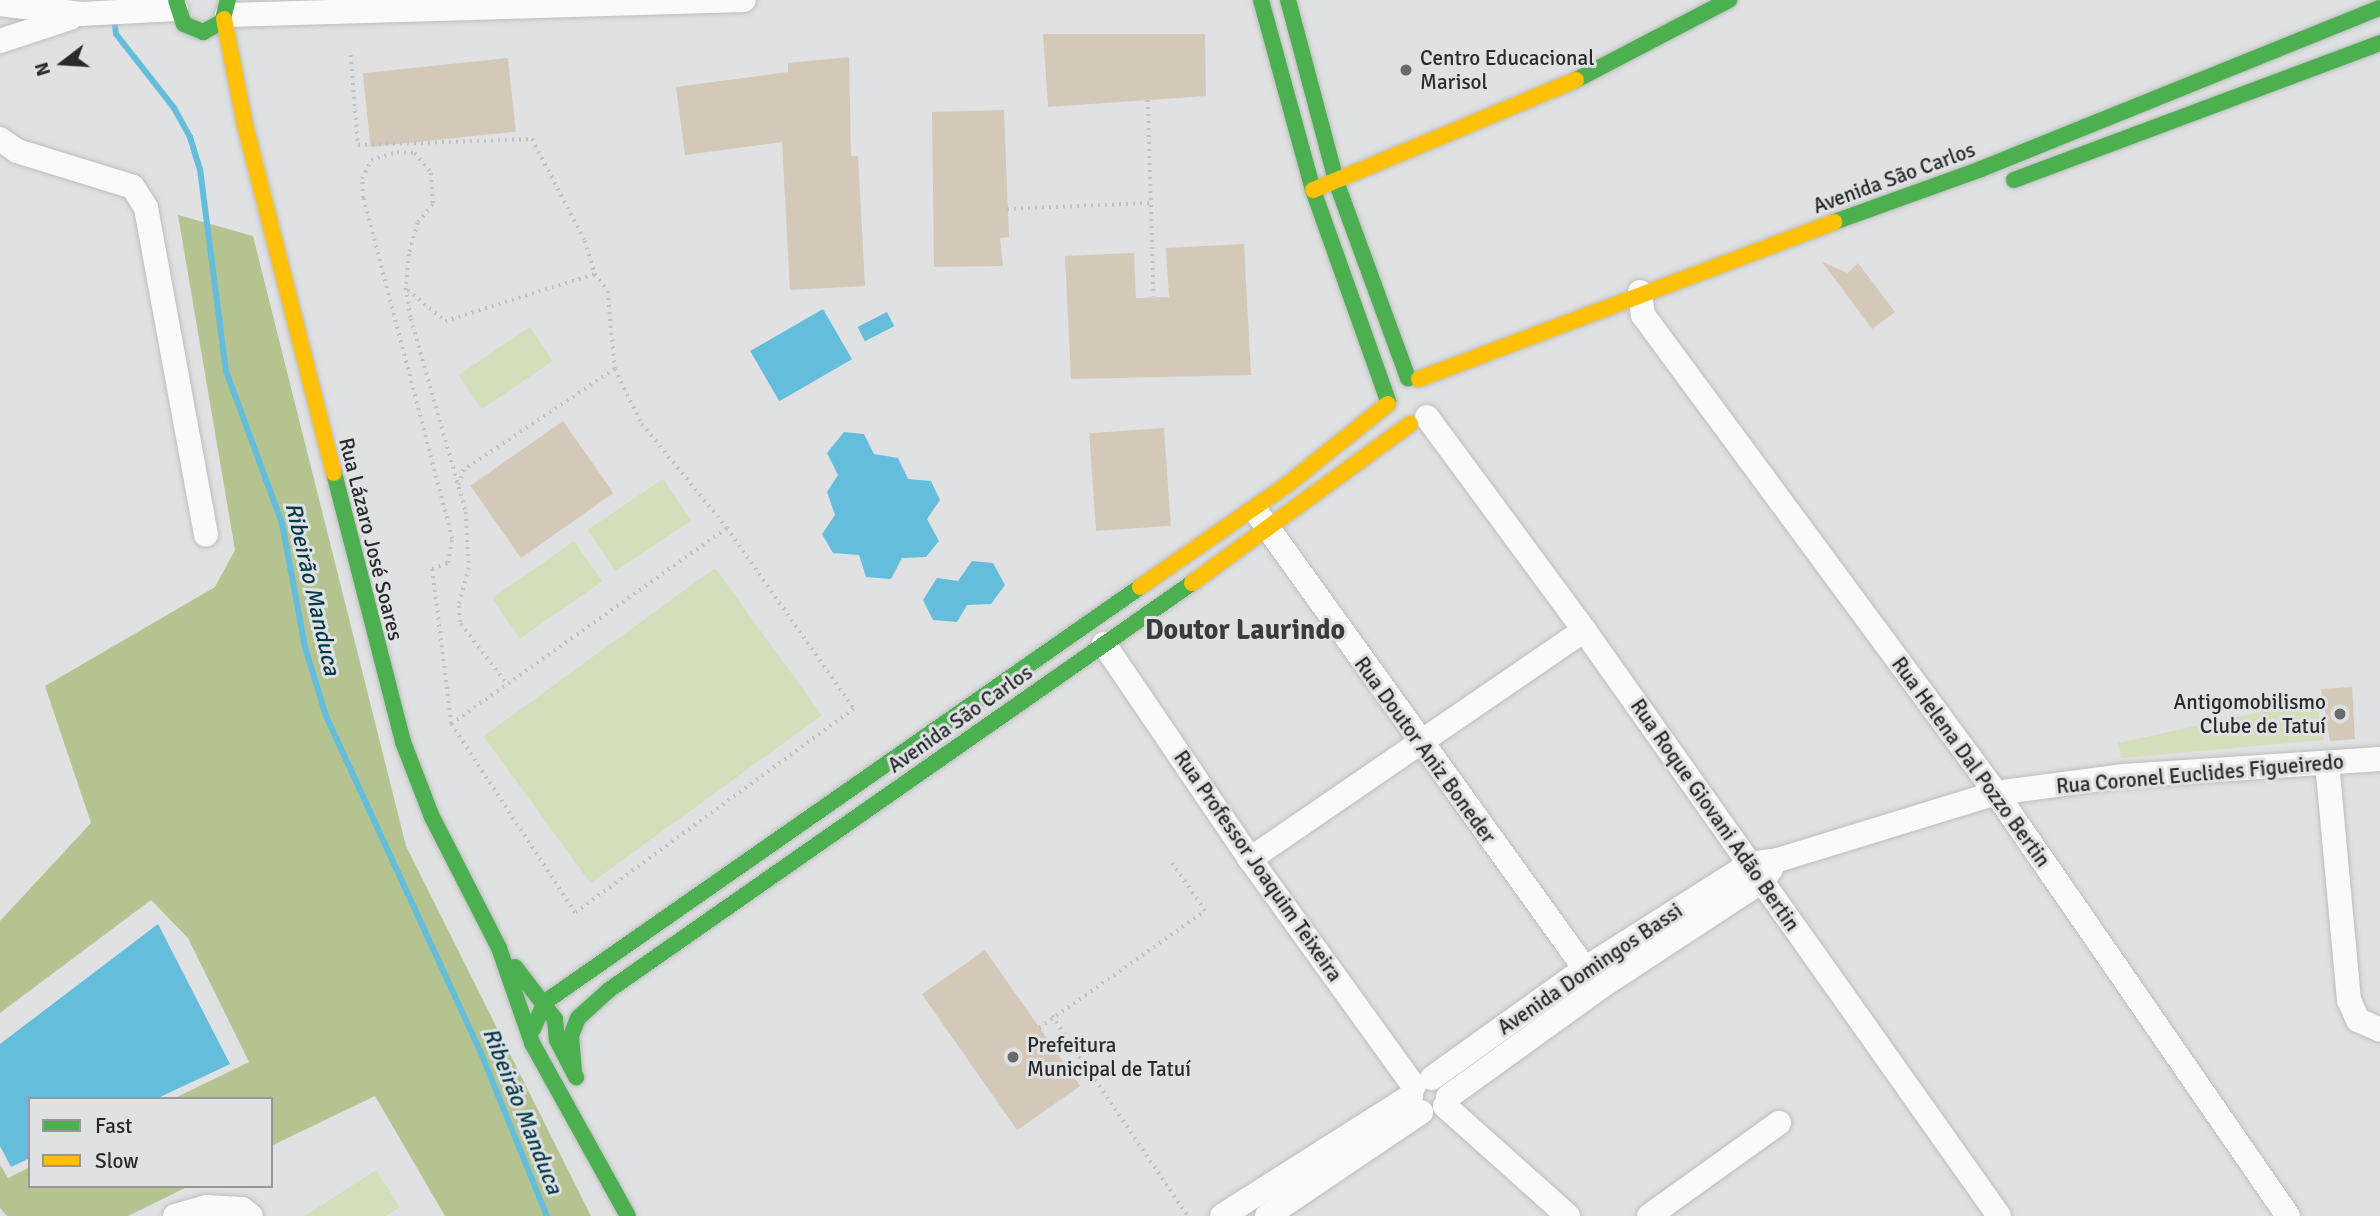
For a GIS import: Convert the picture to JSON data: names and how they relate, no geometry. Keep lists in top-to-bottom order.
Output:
{
  "streets": {
    "main road": ["Avenida São Carlos", "Rua Lázaro José Soares"],
    "street": [
      "Rua Doutor Aniz Boneder",
      "Rua Helena Dal Pozzo Bertin",
      "Rua Coronel Euclides Figueiredo",
      "Rua Roque Giovani Adão Bertin",
      "Rua Professor Joaquim Teixeira",
      "Avenida Domingos Bassi"
    ]
  },
  "crossings": [
    ["Avenida São Carlos", "Rua Lázaro José Soares"],
    ["Avenida São Carlos", "Rua Doutor Aniz Boneder"],
    ["Avenida São Carlos", "Rua Helena Dal Pozzo Bertin"],
    ["Avenida São Carlos", "Rua Roque Giovani Adão Bertin"],
    ["Avenida São Carlos", "Rua Professor Joaquim Teixeira"],
    ["Rua Doutor Aniz Boneder", "Avenida Domingos Bassi"],
    ["Rua Helena Dal Pozzo Bertin", "Rua Coronel Euclides Figueiredo"],
    ["Rua Coronel Euclides Figueiredo", "Rua Roque Giovani Adão Bertin"],
    ["Rua Coronel Euclides Figueiredo", "Avenida Domingos Bassi"],
    ["Rua Roque Giovani Adão Bertin", "Avenida Domingos Bassi"],
    ["Rua Professor Joaquim Teixeira", "Avenida Domingos Bassi"]
  ],
  "districts": ["Doutor Laurindo"],
  "water": ["Ribeirão Manduca"],
  "places": ["Centro Educacional Marisol", "Antigomobilismo Clube de Tatuí", "Prefeitura Municipal de Tatuí"],
  "legend": ["Fast", "Slow"],
  "north": "left"
}
